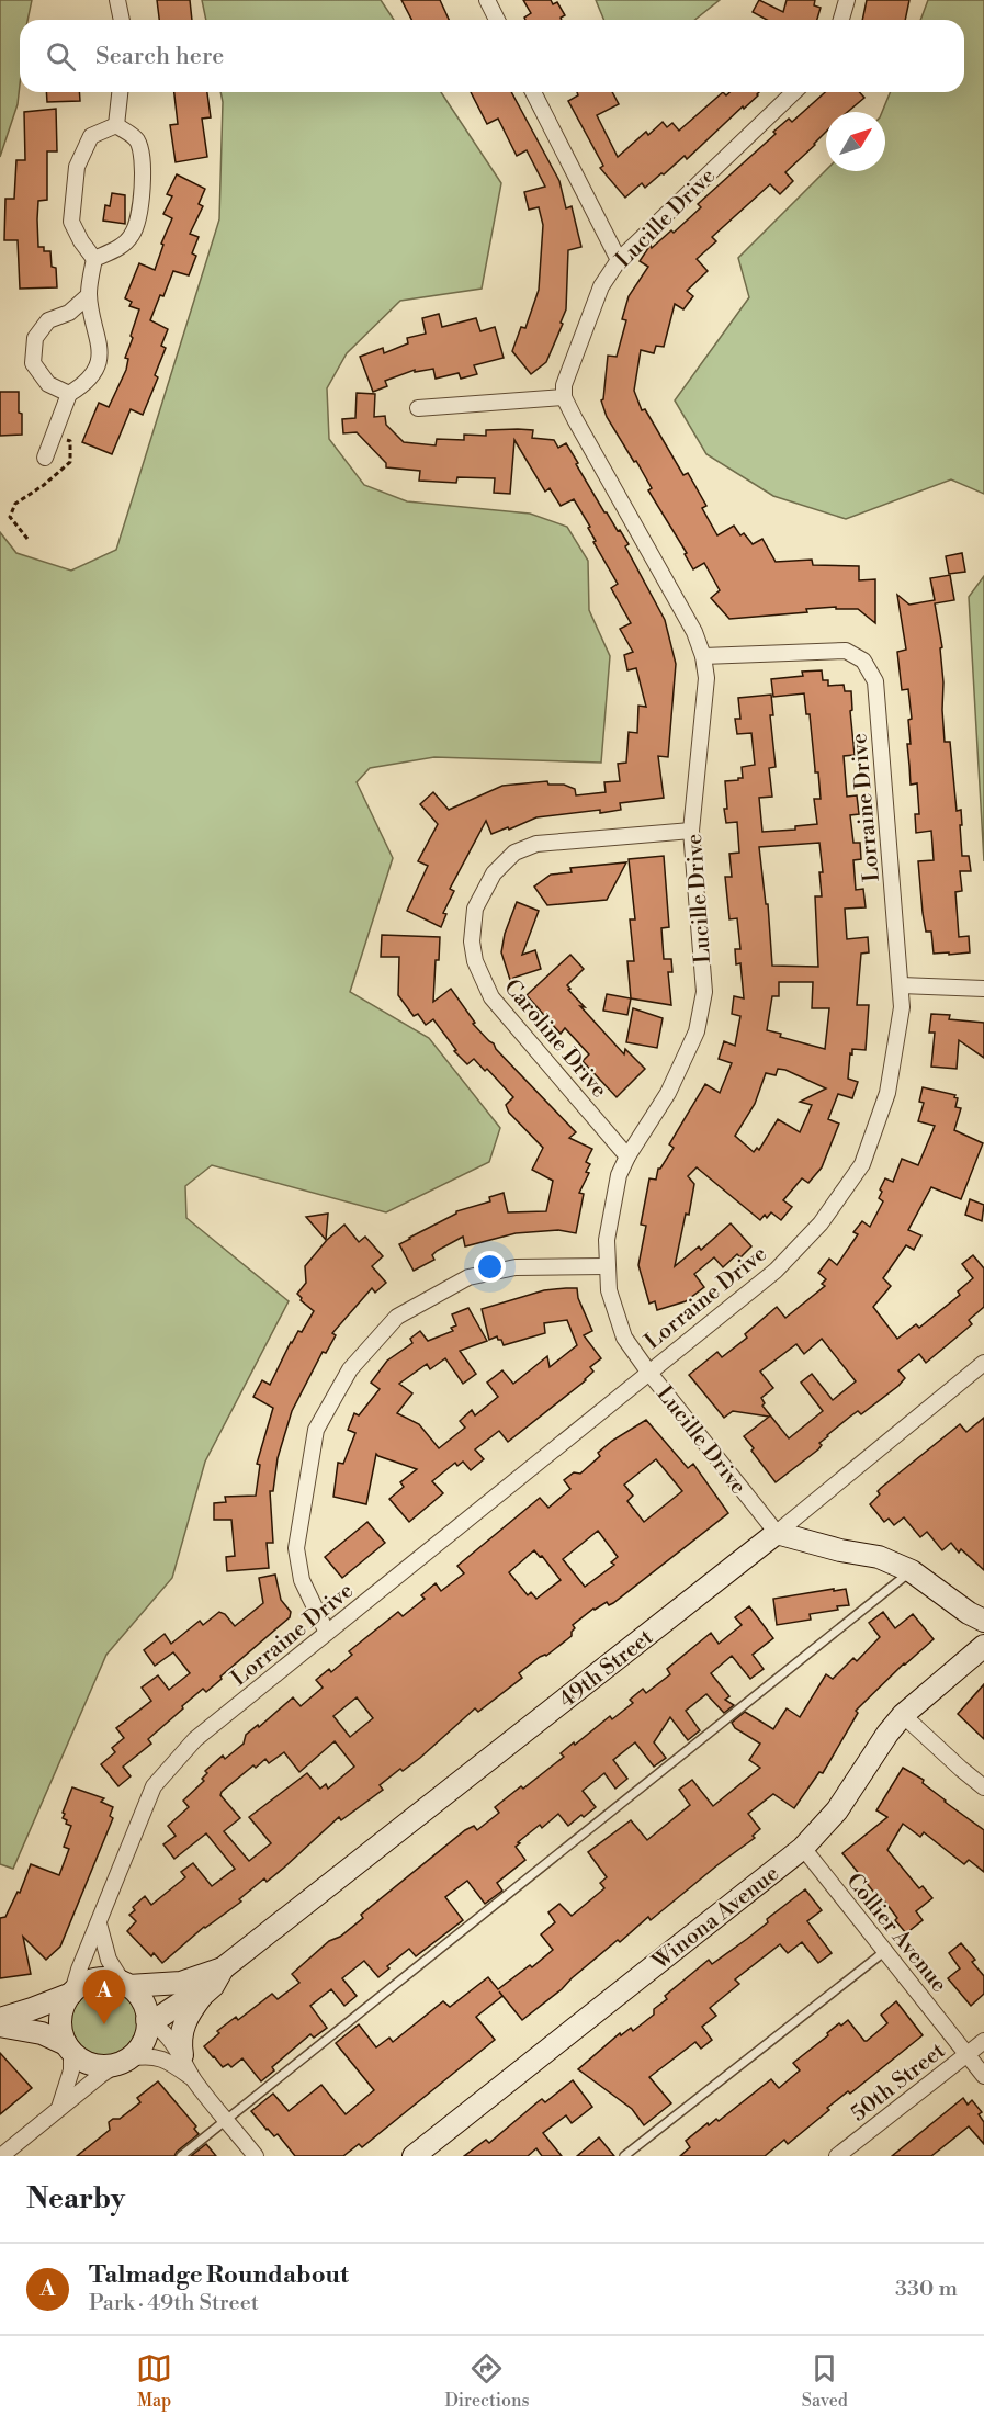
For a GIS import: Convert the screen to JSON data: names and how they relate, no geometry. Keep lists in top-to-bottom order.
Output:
{
  "streets": {
    "street": [
      "Lucille Drive",
      "Lorraine Drive",
      "Caroline Drive",
      "49th Street",
      "Winona Avenue",
      "Collier Avenue",
      "50th Street"
    ]
  },
  "crossings": [
    ["Lucille Drive", "Lorraine Drive"],
    ["Lucille Drive", "Caroline Drive"],
    ["Lucille Drive", "49th Street"],
    ["Lorraine Drive", "49th Street"],
    ["Winona Avenue", "Collier Avenue"],
    ["Collier Avenue", "50th Street"]
  ],
  "north": "top right",
  "page": {
    "search": "Search here",
    "pins": "A",
    "heading": "Nearby",
    "list": [
      {
        "mark": "A",
        "name": "Talmadge Roundabout",
        "note": "Park · 49th Street",
        "value": "330 m"
      }
    ],
    "nav": ["Map", "Directions", "Saved"]
  }
}
